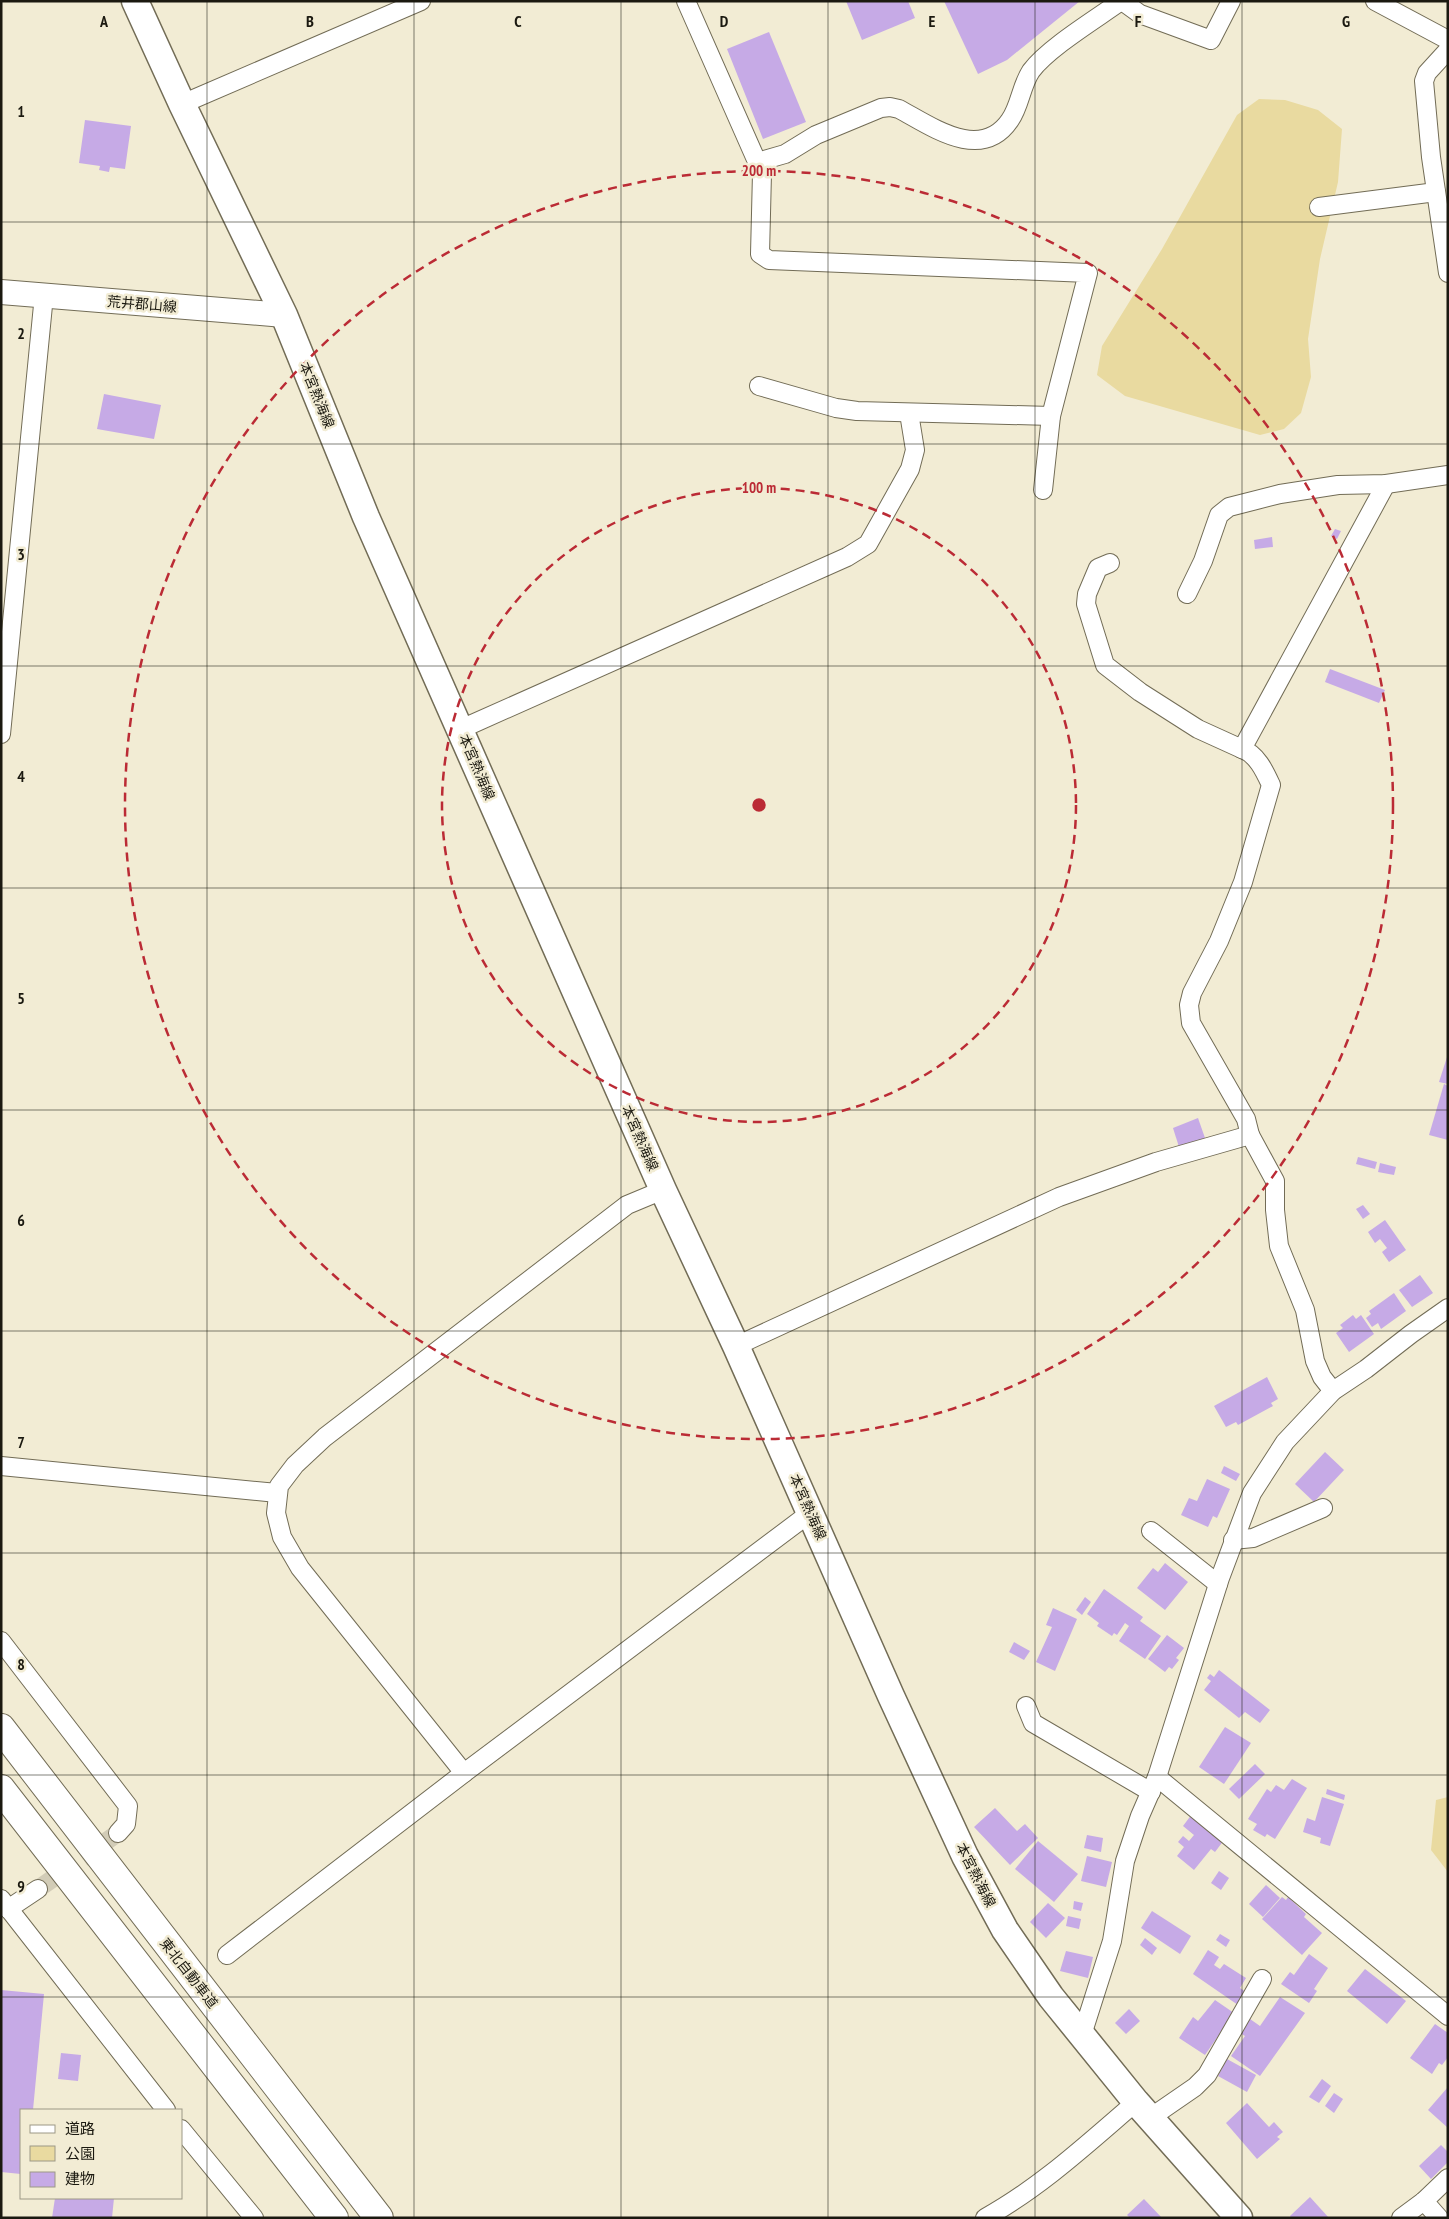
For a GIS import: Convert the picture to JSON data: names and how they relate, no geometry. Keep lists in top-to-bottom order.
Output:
{
  "streets": {
    "highway": ["東北自動車道"],
    "main road": ["荒井郡山線", "本宮熱海線"]
  },
  "crossings": [
    ["荒井郡山線", "本宮熱海線"]
  ],
  "legend": ["道路", "公園", "建物"],
  "grid": {
    "columns": [
      "A",
      "B",
      "C",
      "D",
      "E",
      "F",
      "G"
    ],
    "rows": [
      "1",
      "2",
      "3",
      "4",
      "5",
      "6",
      "7",
      "8",
      "9"
    ]
  },
  "rings": ["200 m", "100 m"]
}
